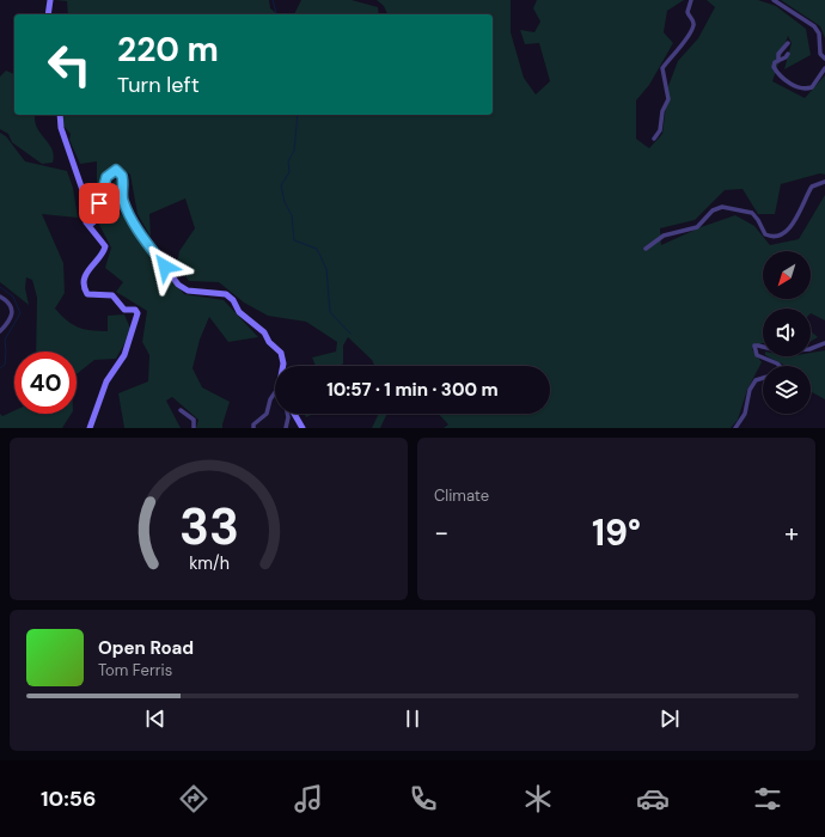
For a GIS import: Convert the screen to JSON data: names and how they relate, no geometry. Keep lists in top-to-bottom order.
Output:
{
  "north": "bottom left",
  "page": {
    "turn": ["220 m", "Turn left"],
    "limit": "40",
    "trip": "10:57 · 1 min · 300 m",
    "tile": "Climate",
    "heat": ["−", "19°", "+"],
    "song": ["Open Road", "Tom Ferris"],
    "tabs": "10:56",
    "gauge": ["33", "km/h"]
  }
}
